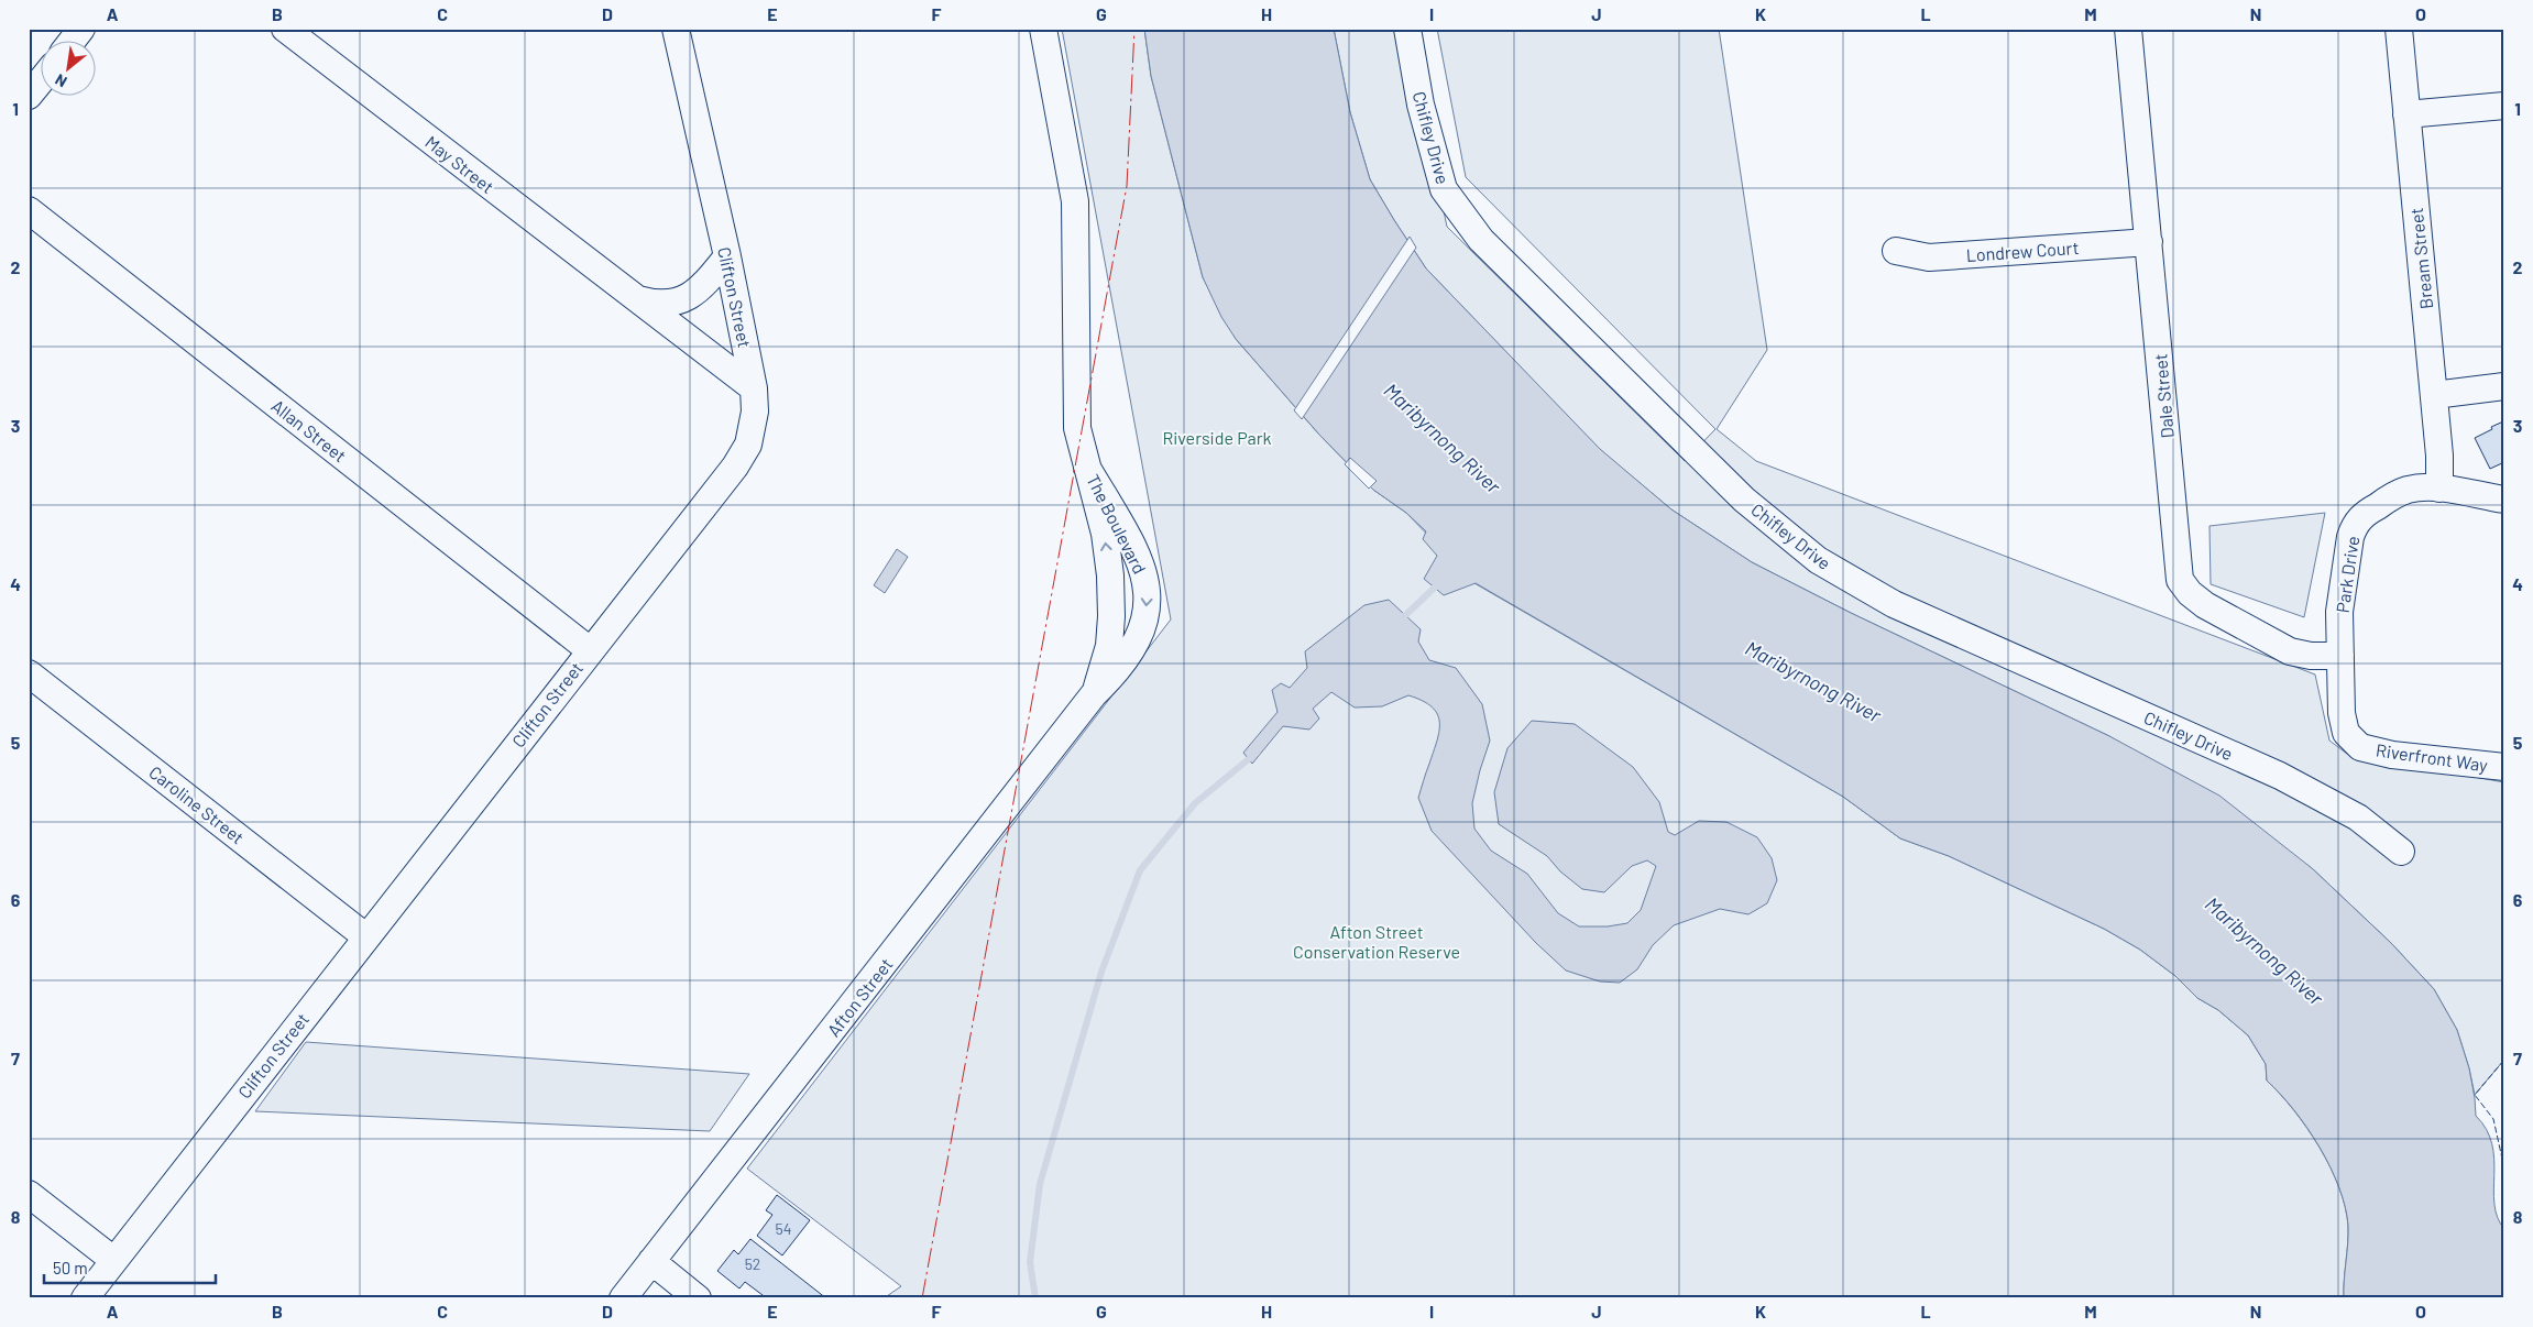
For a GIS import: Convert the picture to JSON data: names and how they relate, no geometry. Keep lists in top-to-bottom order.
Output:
{
  "streets": {
    "street": [
      "Chifley Drive",
      "May Street",
      "Londrew Court",
      "Bream Street",
      "Clifton Street",
      "Dale Street",
      "Allan Street",
      "The Boulevard",
      "Park Drive",
      "Riverfront Way",
      "Caroline Street",
      "Afton Street"
    ]
  },
  "crossings": [
    ["May Street", "Clifton Street"],
    ["Londrew Court", "Dale Street"],
    ["Bream Street", "Park Drive"],
    ["Clifton Street", "Allan Street"],
    ["Clifton Street", "Caroline Street"],
    ["Dale Street", "Park Drive"],
    ["The Boulevard", "Afton Street"],
    ["Park Drive", "Riverfront Way"]
  ],
  "water": ["Maribyrnong River"],
  "parks": ["Riverside Park", "Afton Street Conservation Reserve"],
  "house_numbers": ["54", "52"],
  "scale_bar": "50 m",
  "north": "bottom left",
  "grid": {
    "columns": [
      "A",
      "B",
      "C",
      "D",
      "E",
      "F",
      "G",
      "H",
      "I",
      "J",
      "K",
      "L",
      "M",
      "N",
      "O"
    ],
    "rows": [
      "1",
      "2",
      "3",
      "4",
      "5",
      "6",
      "7",
      "8"
    ]
  }
}
